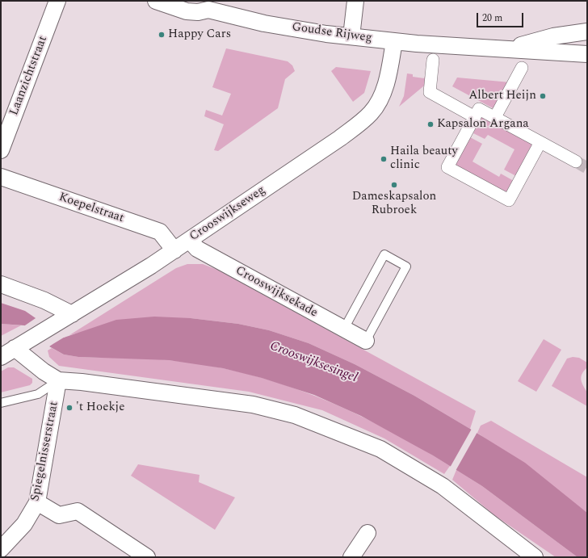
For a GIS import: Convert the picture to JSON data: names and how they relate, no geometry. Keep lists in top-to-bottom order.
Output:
{
  "streets": {
    "street": [
      "Goudse Rijweg",
      "Laanzichtstraat",
      "Koepelstraat",
      "Crooswijkseweg",
      "Crooswijksekade",
      "Spiegelnisserstraat"
    ]
  },
  "crossings": [
    ["Goudse Rijweg", "Crooswijkseweg"],
    ["Koepelstraat", "Crooswijkseweg"],
    ["Crooswijkseweg", "Crooswijksekade"]
  ],
  "water": ["Crooswijksesingel"],
  "places": [
    "Happy Cars",
    "Albert Heijn",
    "Kapsalon Argana",
    "Haila beauty clinic",
    "Dameskapsalon Rubroek",
    "'t Hoekje"
  ],
  "scale_bar": "20 m"
}
